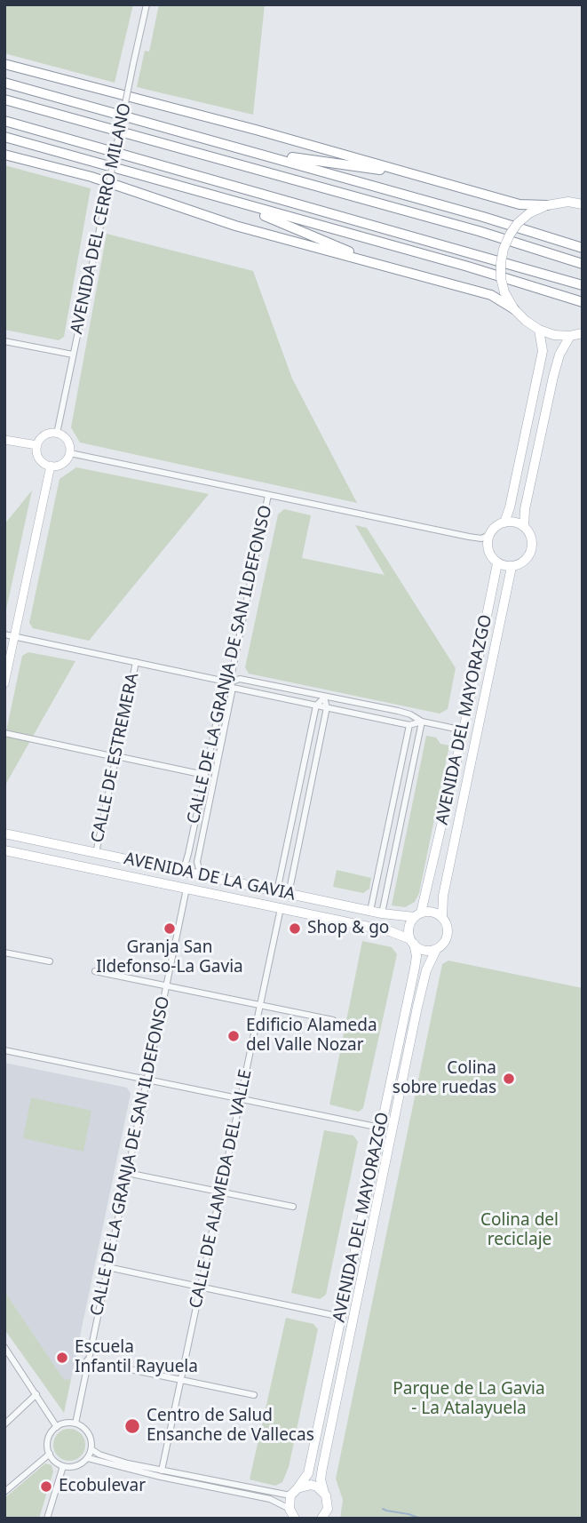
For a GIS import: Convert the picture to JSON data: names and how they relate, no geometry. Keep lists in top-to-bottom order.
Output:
{
  "streets": {
    "main road": ["AVENIDA DEL MAYORAZGO", "AVENIDA DE LA GAVIA"],
    "street": [
      "AVENIDA DEL CERRO MILANO",
      "CALLE DE LA GRANJA DE SAN ILDEFONSO",
      "CALLE DE ESTREMERA",
      "CALLE DE ALAMEDA DEL VALLE"
    ]
  },
  "crossings": [
    ["CALLE DE LA GRANJA DE SAN ILDEFONSO", "AVENIDA DE LA GAVIA"],
    ["AVENIDA DEL MAYORAZGO", "AVENIDA DE LA GAVIA"],
    ["CALLE DE ESTREMERA", "AVENIDA DE LA GAVIA"],
    ["AVENIDA DE LA GAVIA", "CALLE DE ALAMEDA DEL VALLE"]
  ],
  "parks": ["Colina del reciclaje", "Parque de La Gavia - La Atalayuela"],
  "places": [
    "Granja San Ildefonso-La Gavia",
    "Shop & go",
    "Edificio Alameda del Valle Nozar",
    "Colina sobre ruedas",
    "Escuela Infantil Rayuela",
    "Centro de Salud Ensanche de Vallecas",
    "Ecobulevar"
  ]
}
